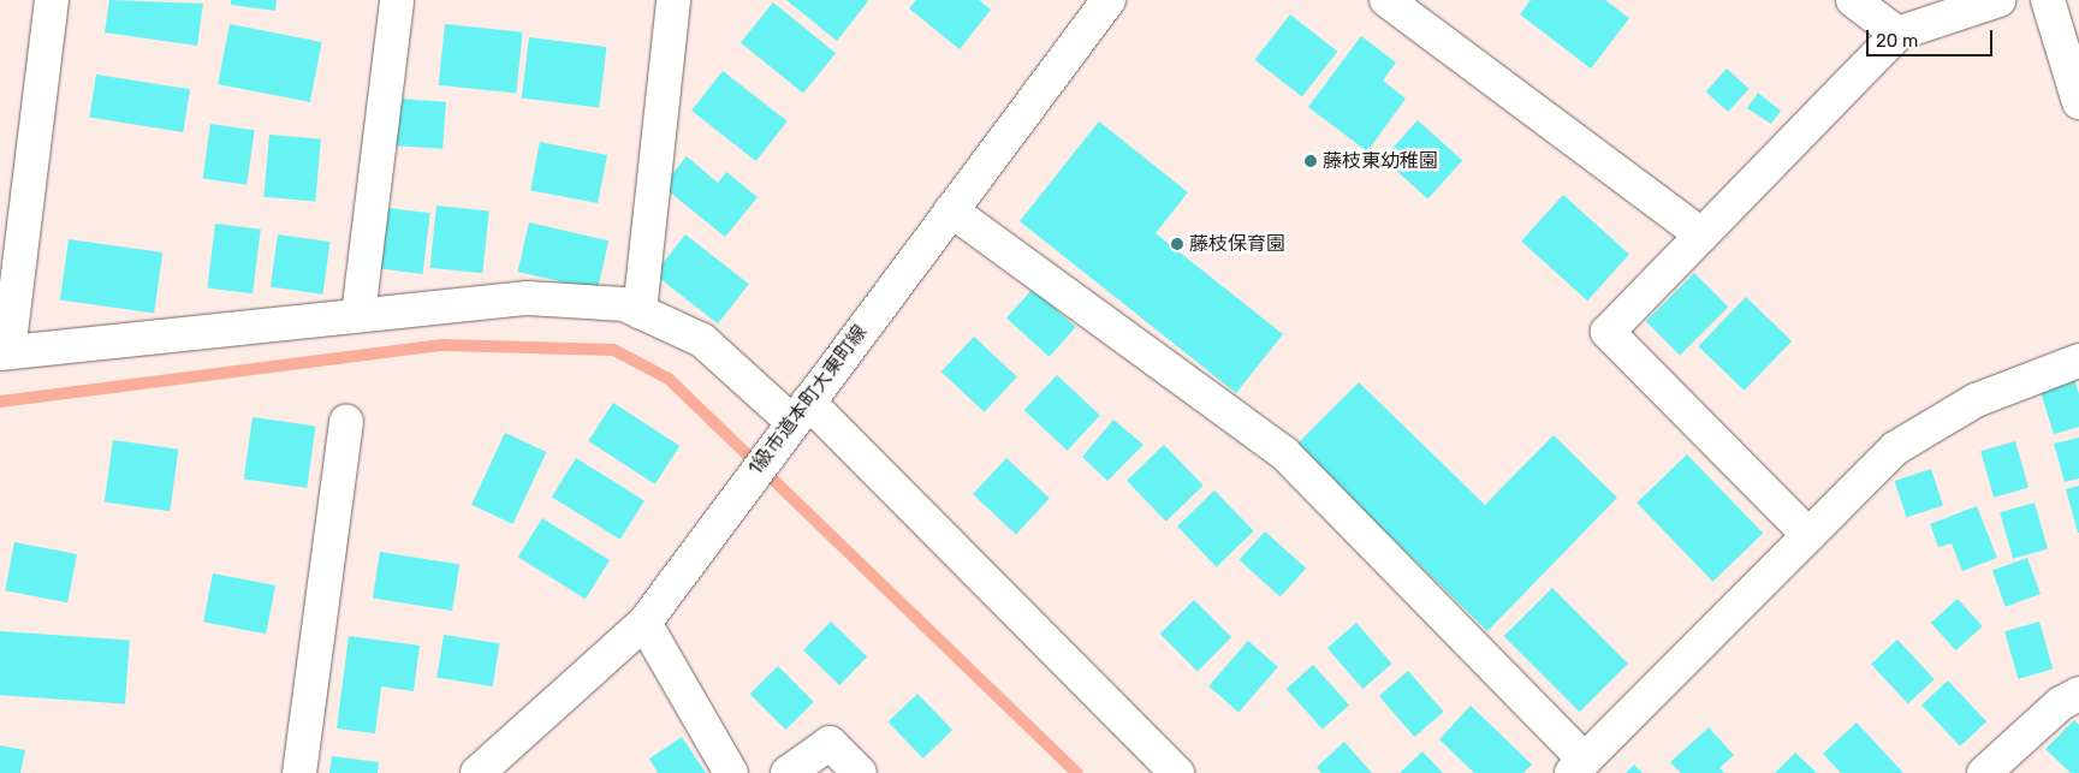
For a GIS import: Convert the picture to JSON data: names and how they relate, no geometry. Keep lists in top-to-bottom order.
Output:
{
  "streets": {
    "street": ["1級市道本町大東町線"]
  },
  "places": ["藤枝東幼稚園", "藤枝保育園"],
  "scale_bar": "20 m"
}
